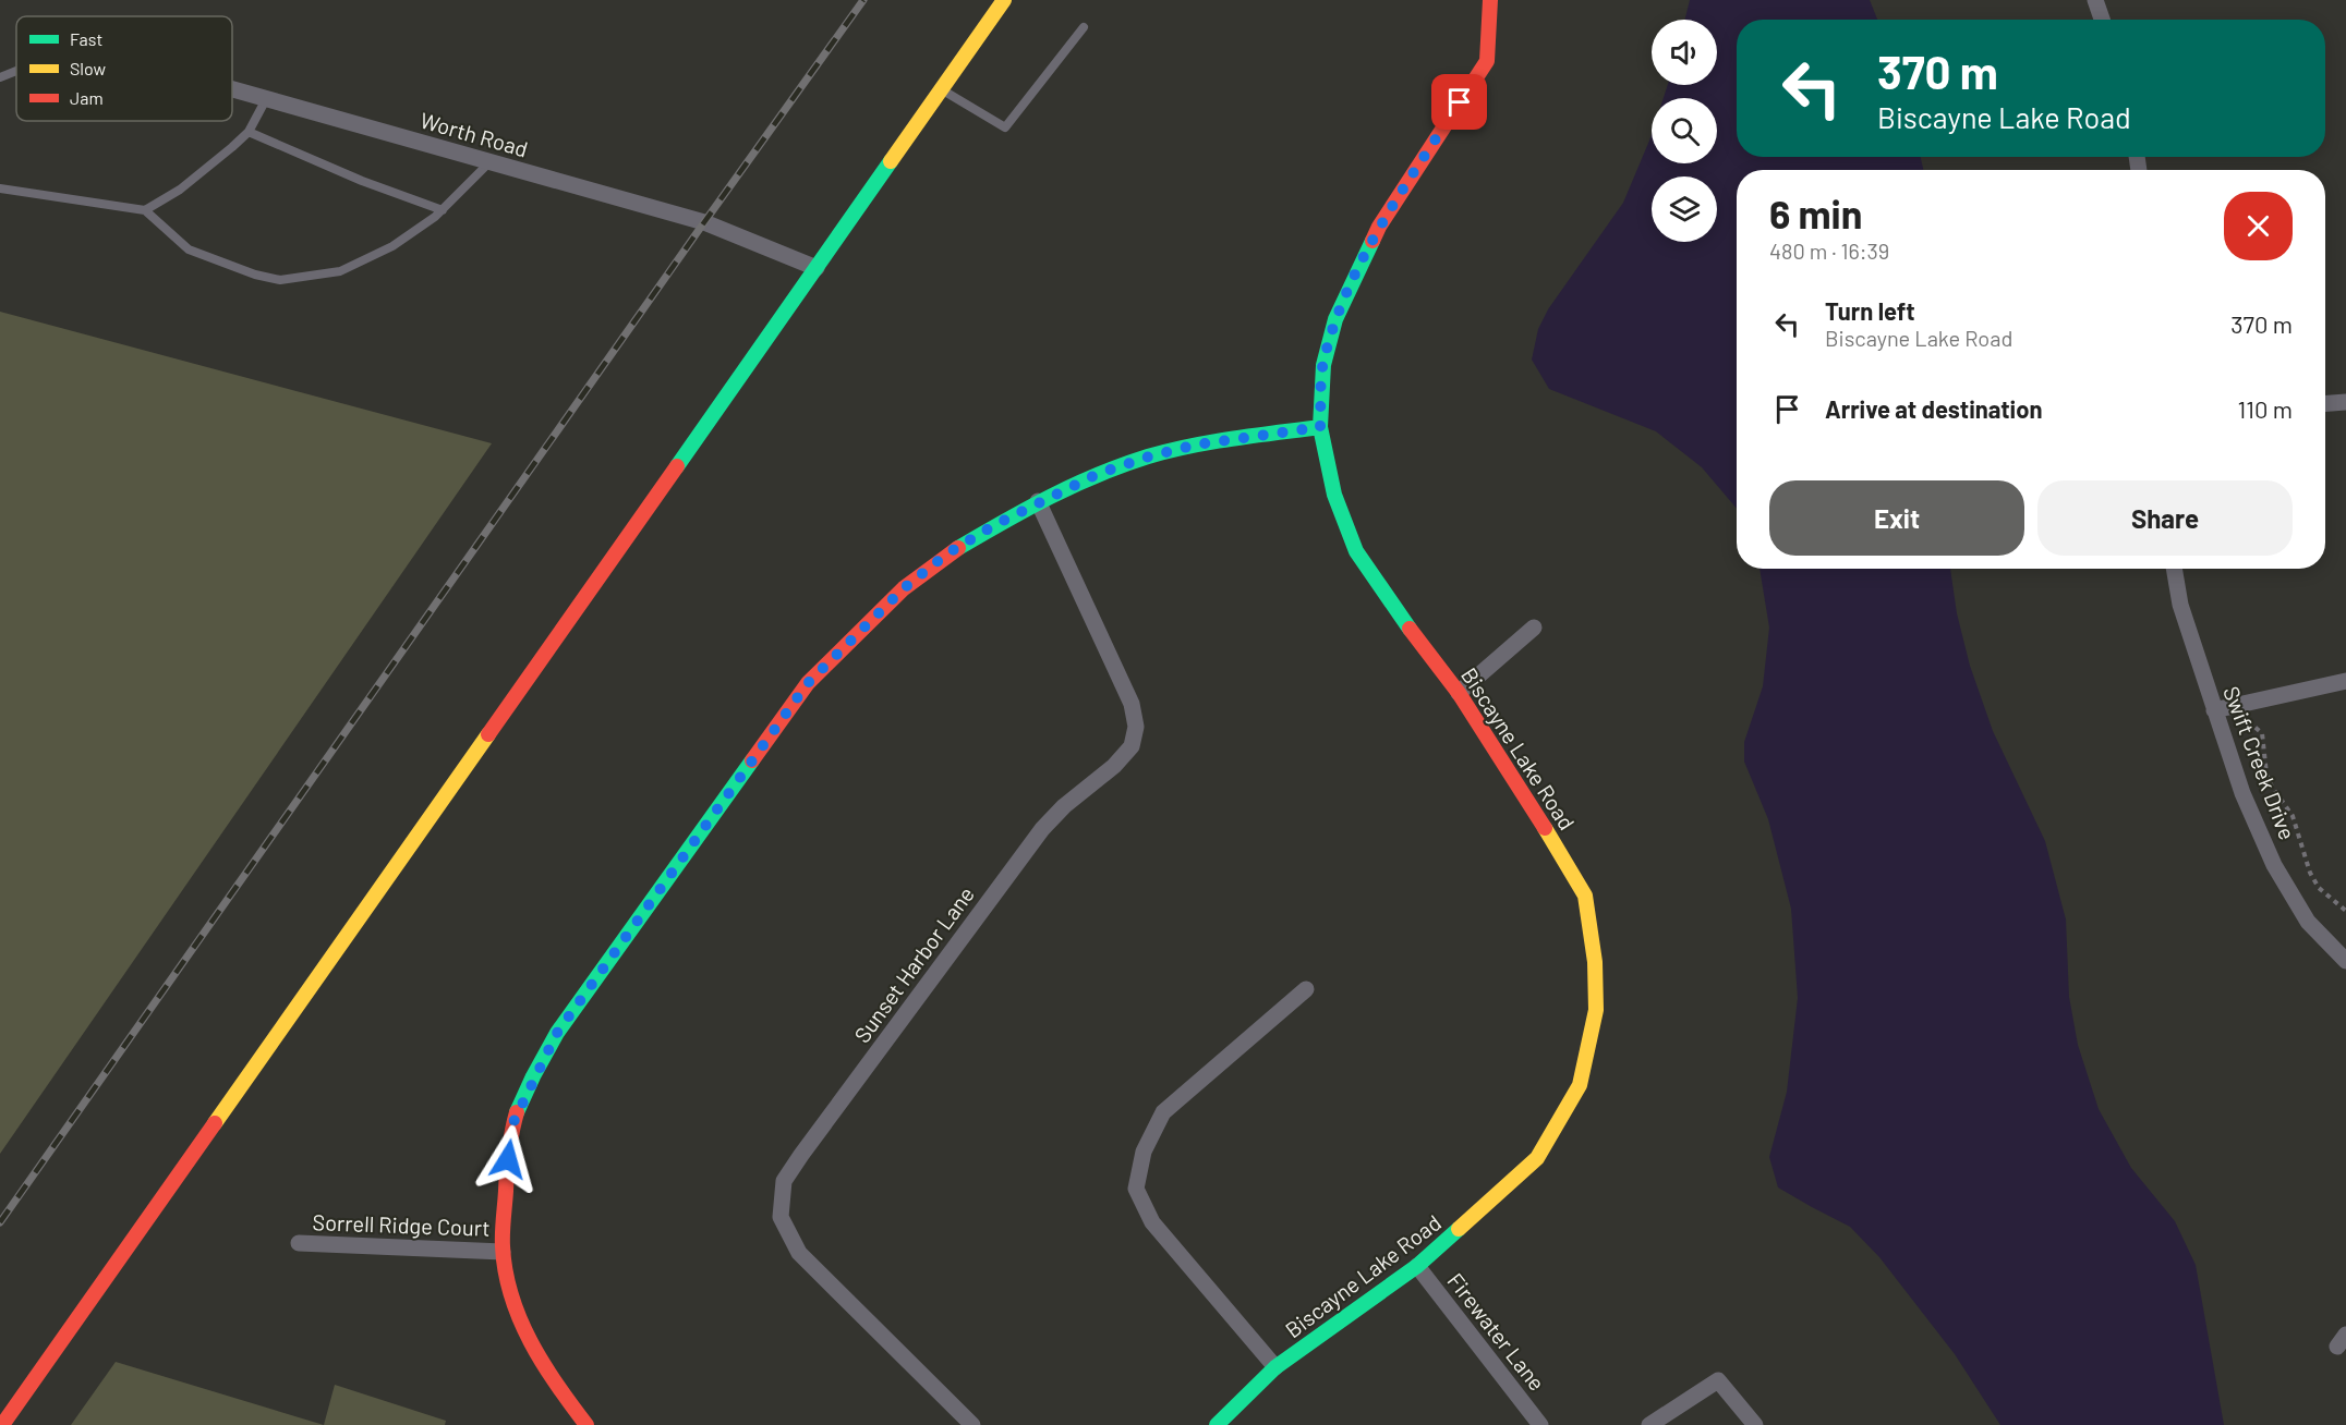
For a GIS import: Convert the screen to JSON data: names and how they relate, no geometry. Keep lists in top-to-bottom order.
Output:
{
  "streets": {
    "street": [
      "Worth Road",
      "Biscayne Lake Road",
      "Swift Creek Drive",
      "Sunset Harbor Lane",
      "Sorrell Ridge Court",
      "Firewater Lane"
    ]
  },
  "crossings": [
    ["Biscayne Lake Road", "Firewater Lane"]
  ],
  "legend": ["Fast", "Slow", "Jam"],
  "page": {
    "turn": ["370 m", "Biscayne Lake Road"],
    "heading": ["6 min", "480 m · 16:39"],
    "list": [
      {
        "name": "Turn left",
        "note": "Biscayne Lake Road",
        "value": "370 m"
      },
      {
        "name": "Arrive at destination",
        "value": "110 m"
      }
    ],
    "buttons": ["Exit", "Share"]
  }
}
